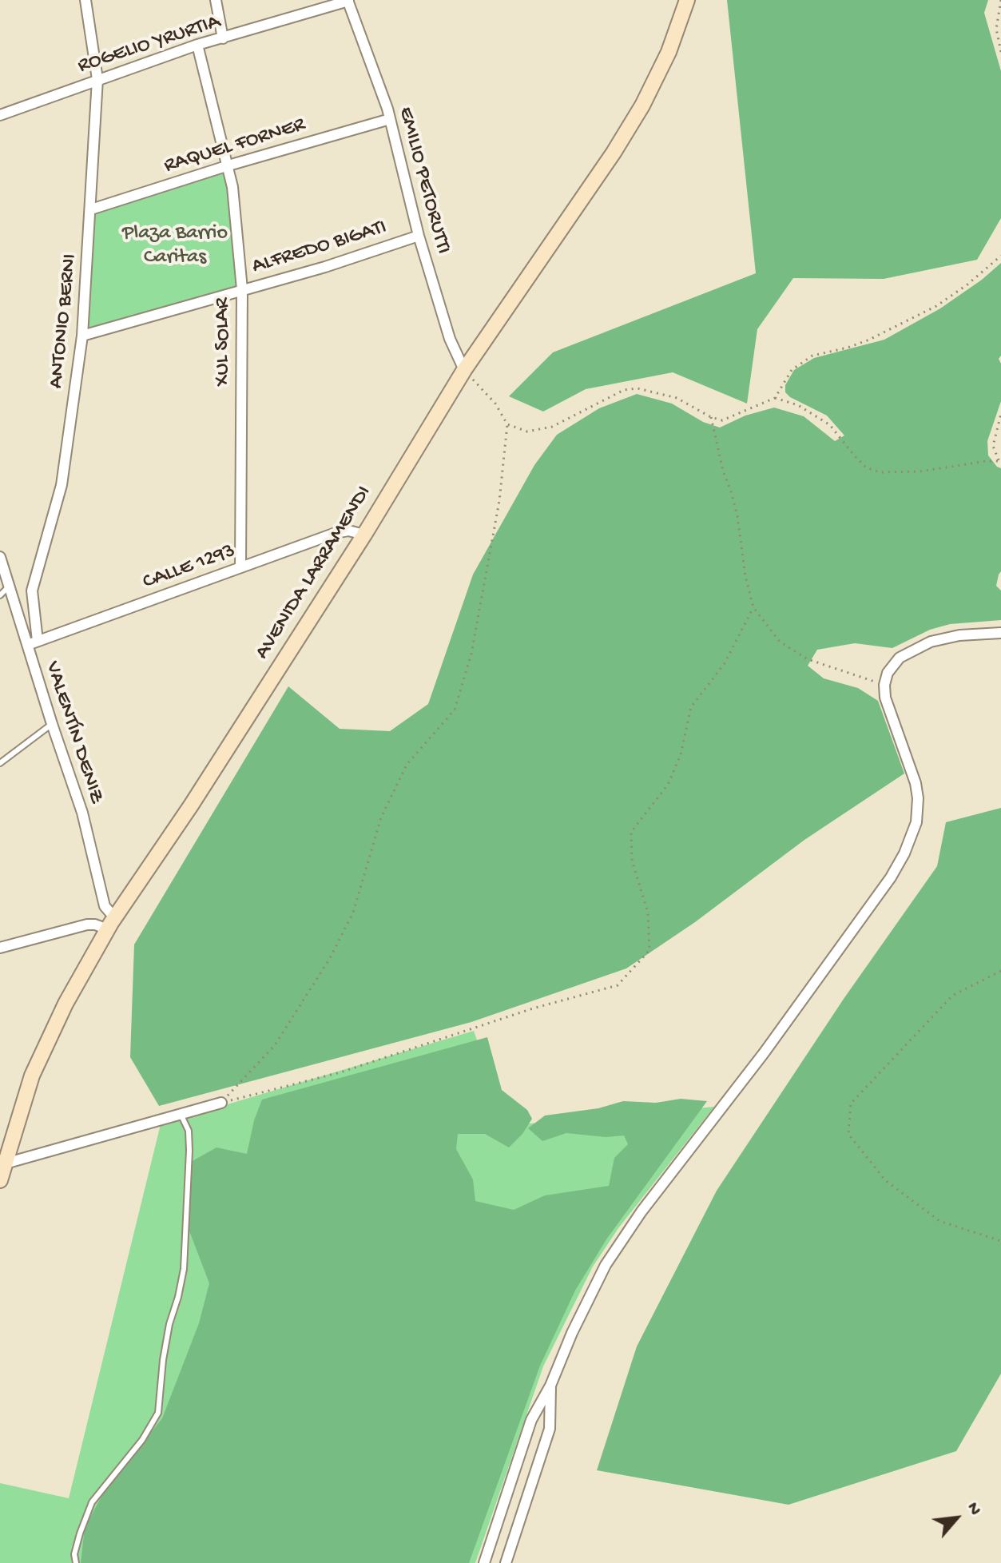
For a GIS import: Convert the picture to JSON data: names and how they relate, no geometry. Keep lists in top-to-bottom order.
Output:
{
  "streets": {
    "main road": ["AVENIDA LARRAMENDI"],
    "street": [
      "ROGELIO YRURTIA",
      "RAQUEL FORNER",
      "EMILIO PETORUTTI",
      "ALFREDO BIGATI",
      "ANTONIO BERNI",
      "XUL SOLAR",
      "CALLE 1293",
      "VALENTÍN DENIZ"
    ]
  },
  "crossings": [
    ["ROGELIO YRURTIA", "EMILIO PETORUTTI"],
    ["ROGELIO YRURTIA", "ANTONIO BERNI"],
    ["ROGELIO YRURTIA", "XUL SOLAR"],
    ["RAQUEL FORNER", "EMILIO PETORUTTI"],
    ["RAQUEL FORNER", "ANTONIO BERNI"],
    ["RAQUEL FORNER", "XUL SOLAR"],
    ["EMILIO PETORUTTI", "ALFREDO BIGATI"],
    ["EMILIO PETORUTTI", "AVENIDA LARRAMENDI"],
    ["ALFREDO BIGATI", "ANTONIO BERNI"],
    ["ALFREDO BIGATI", "XUL SOLAR"],
    ["ANTONIO BERNI", "CALLE 1293"],
    ["XUL SOLAR", "CALLE 1293"],
    ["CALLE 1293", "AVENIDA LARRAMENDI"],
    ["CALLE 1293", "VALENTÍN DENIZ"],
    ["AVENIDA LARRAMENDI", "VALENTÍN DENIZ"]
  ],
  "parks": ["Plaza Barrio Caritas"],
  "north": "top right"
}
